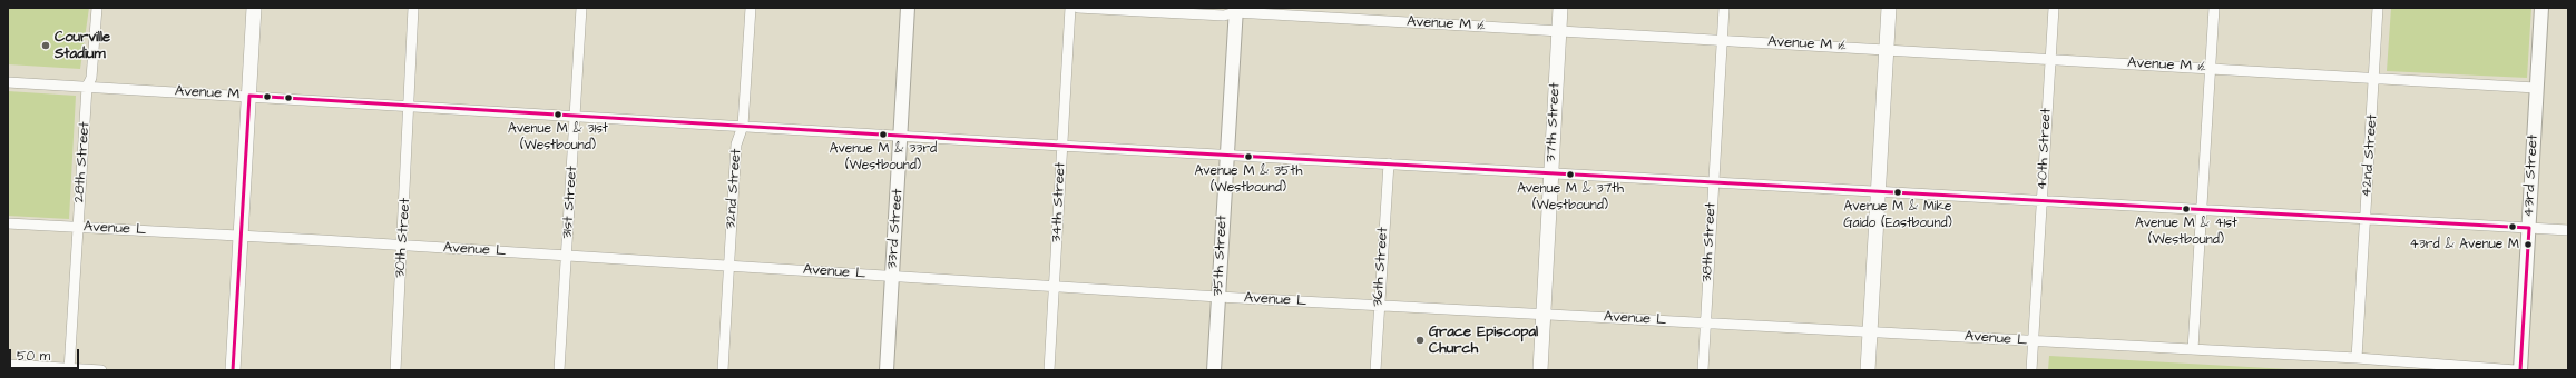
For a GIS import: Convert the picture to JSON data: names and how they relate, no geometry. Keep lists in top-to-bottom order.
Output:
{
  "streets": {
    "main road": ["37th Street"],
    "street": [
      "Avenue M ½",
      "Avenue M",
      "40th Street",
      "42nd Street",
      "28th Street",
      "43rd Street",
      "32nd Street",
      "31st Street",
      "34th Street",
      "Avenue L",
      "33rd Street",
      "30th Street",
      "38th Street",
      "35th Street",
      "36th Street"
    ]
  },
  "crossings": [
    ["Avenue M ½", "37th Street"],
    ["Avenue M ½", "40th Street"],
    ["Avenue M ½", "42nd Street"],
    ["Avenue M ½", "43rd Street"],
    ["Avenue M ½", "38th Street"],
    ["Avenue M ½", "35th Street"],
    ["Avenue M", "37th Street"],
    ["Avenue M", "40th Street"],
    ["Avenue M", "42nd Street"],
    ["Avenue M", "28th Street"],
    ["Avenue M", "43rd Street"],
    ["Avenue M", "32nd Street"],
    ["Avenue M", "31st Street"],
    ["Avenue M", "34th Street"],
    ["Avenue M", "33rd Street"],
    ["Avenue M", "30th Street"],
    ["Avenue M", "38th Street"],
    ["Avenue M", "35th Street"],
    ["Avenue M", "36th Street"],
    ["37th Street", "Avenue L"],
    ["40th Street", "Avenue L"],
    ["42nd Street", "Avenue L"],
    ["28th Street", "Avenue L"],
    ["32nd Street", "Avenue L"],
    ["31st Street", "Avenue L"],
    ["34th Street", "Avenue L"],
    ["Avenue L", "33rd Street"],
    ["Avenue L", "30th Street"],
    ["Avenue L", "38th Street"],
    ["Avenue L", "35th Street"],
    ["Avenue L", "36th Street"]
  ],
  "places": [
    "Courville Stadium",
    "Avenue M & 31st (Westbound)",
    "Avenue M & 33rd (Westbound)",
    "Avenue M & 35th (Westbound)",
    "Avenue M & 37th (Westbound)",
    "Avenue M & Mike Gaido (Eastbound)",
    "Avenue M & 41st (Westbound)",
    "43rd & Avenue M",
    "Grace Episcopal Church"
  ],
  "scale_bar": "50 m"
}
